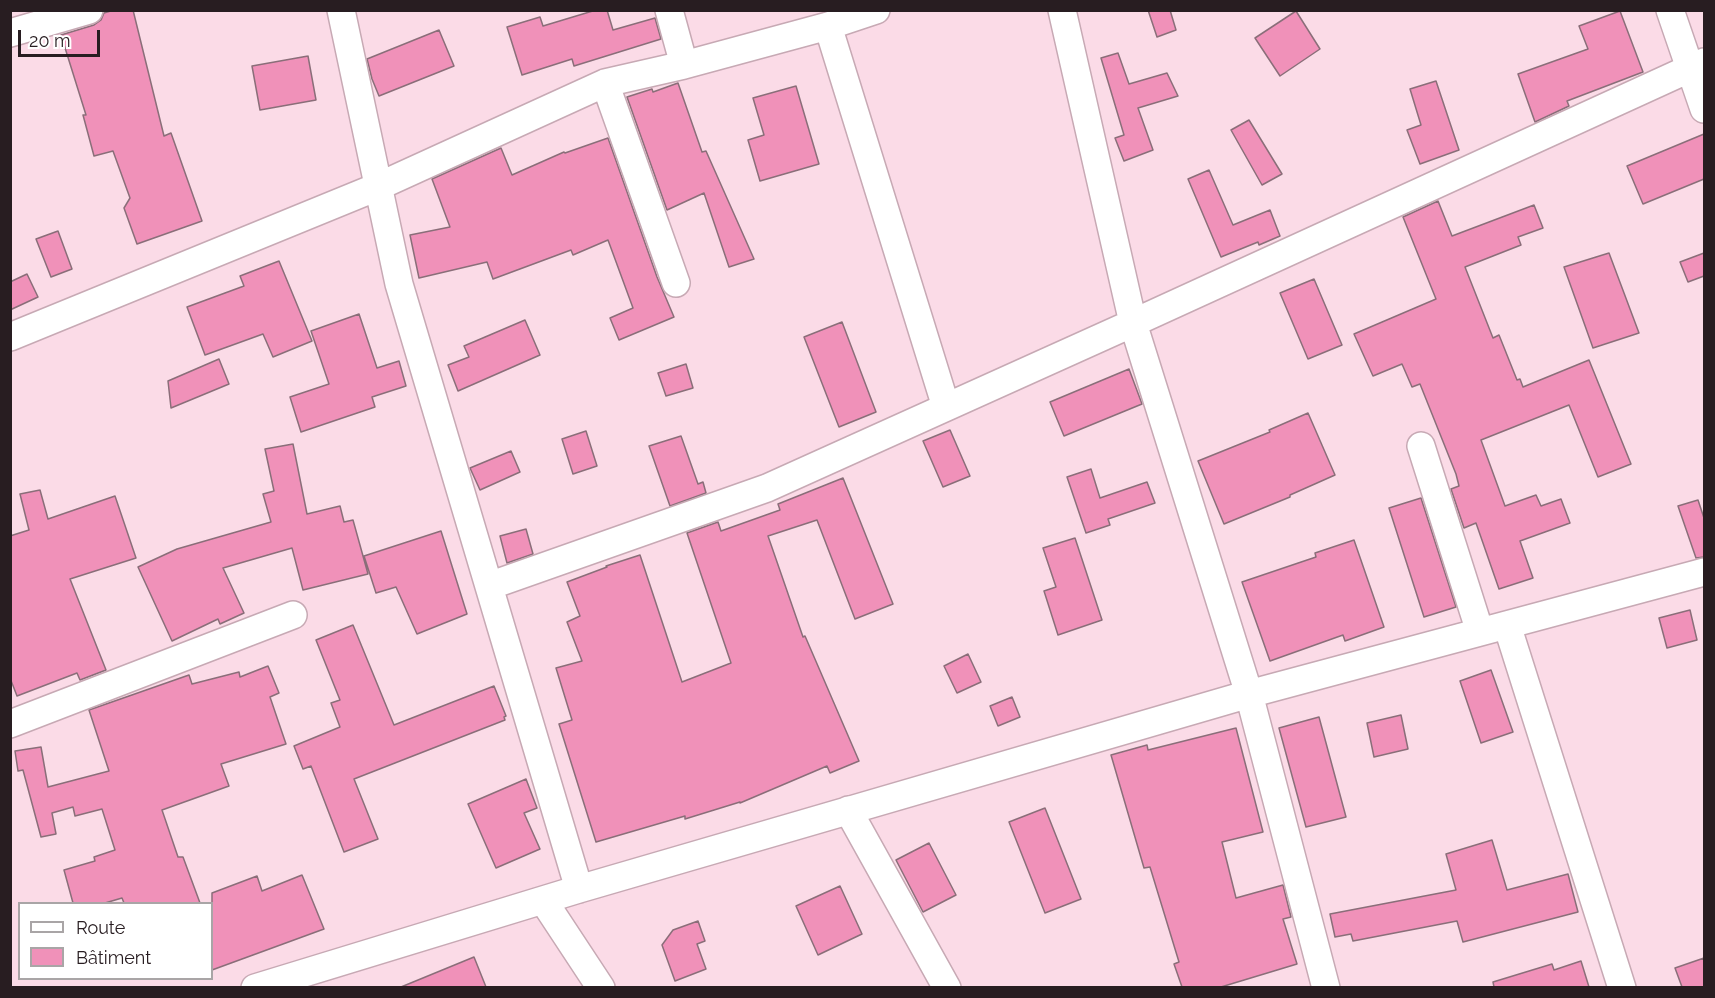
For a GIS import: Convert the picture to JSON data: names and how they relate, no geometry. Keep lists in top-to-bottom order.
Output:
{
  "legend": ["Route", "Bâtiment"],
  "scale_bar": "20 m"
}
